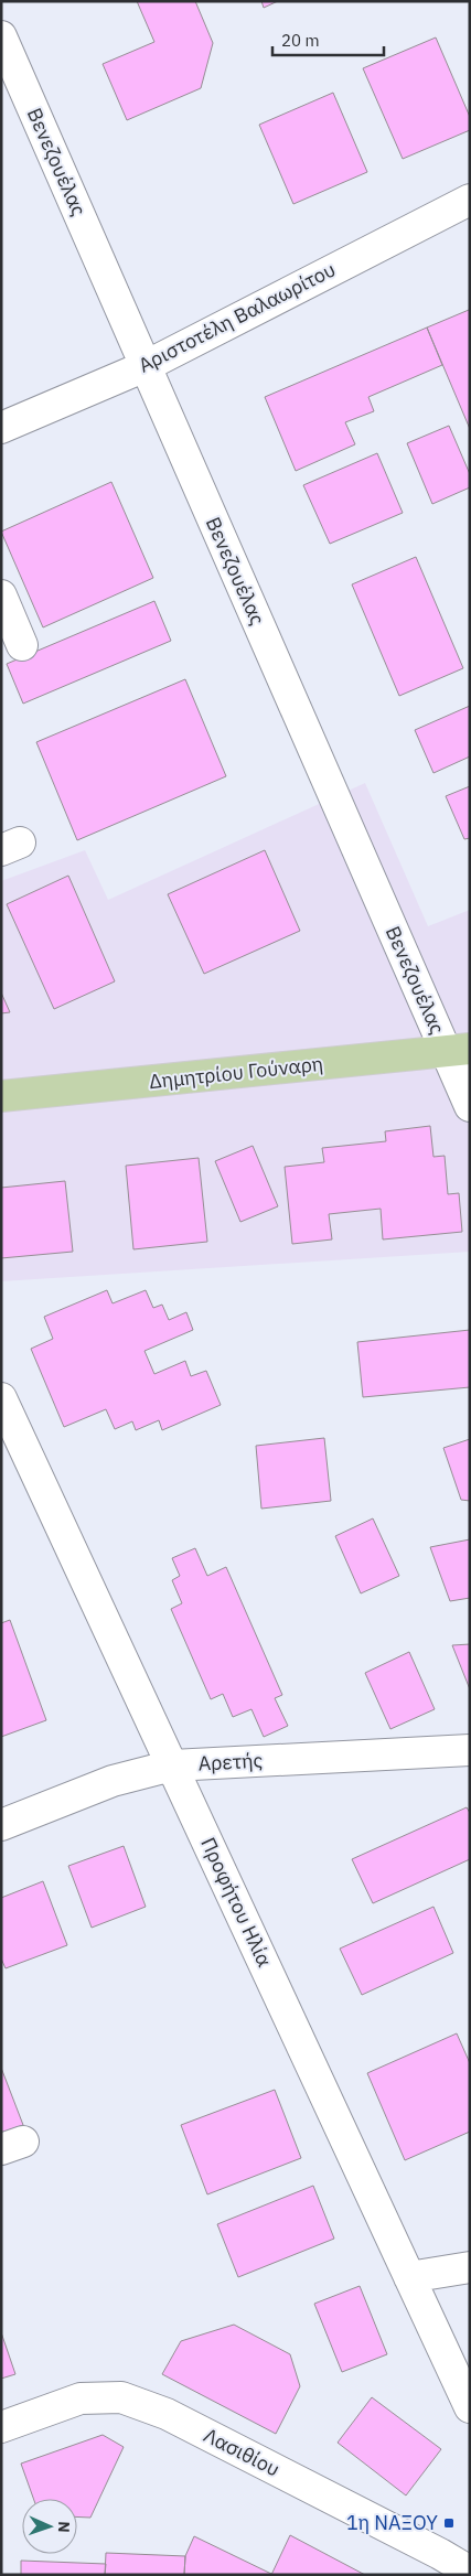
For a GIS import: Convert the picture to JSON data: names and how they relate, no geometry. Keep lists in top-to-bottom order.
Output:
{
  "streets": {
    "main road": ["Δημητρίου Γούναρη"],
    "street": [
      "Βενεζουέλας",
      "Αριστοτέλη Βαλαωρίτου",
      "Αρετής",
      "Προφήτου Ηλία",
      "Λασιθίου"
    ]
  },
  "crossings": [
    ["Βενεζουέλας", "Αριστοτέλη Βαλαωρίτου"],
    ["Βενεζουέλας", "Δημητρίου Γούναρη"],
    ["Αρετής", "Προφήτου Ηλία"]
  ],
  "places": {
    "transit": ["1η ΝΑΞΟΥ"]
  },
  "scale_bar": "20 m",
  "north": "right"
}
